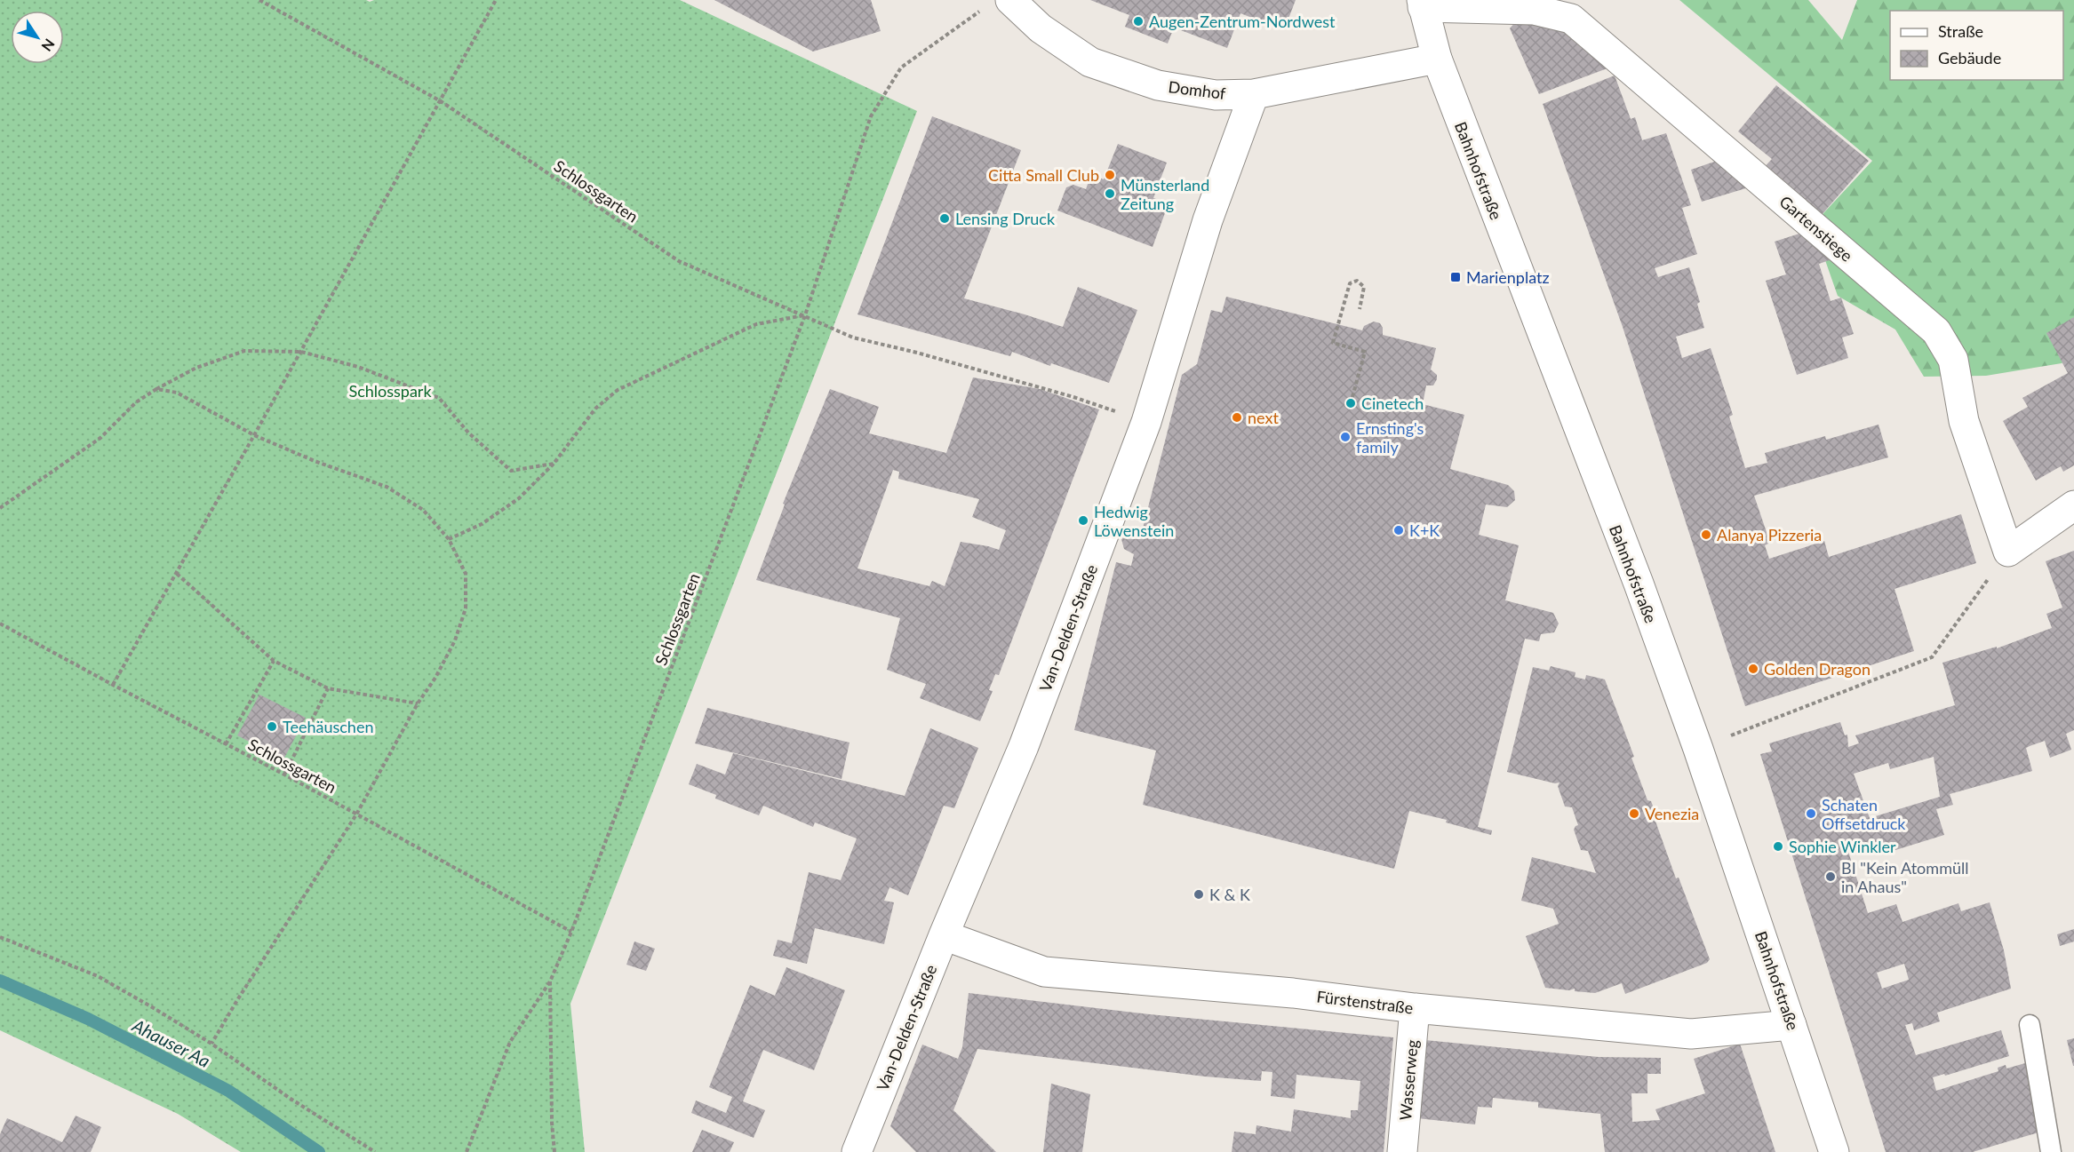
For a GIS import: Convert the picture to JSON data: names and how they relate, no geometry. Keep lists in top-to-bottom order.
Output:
{
  "streets": {
    "street": [
      "Domhof",
      "Bahnhofstraße",
      "Gartenstiege",
      "Van-Delden-Straße",
      "Fürstenstraße",
      "Wasserweg"
    ],
    "path": ["Schlossgarten"]
  },
  "crossings": [
    ["Domhof", "Bahnhofstraße"],
    ["Domhof", "Schlossgarten"],
    ["Domhof", "Van-Delden-Straße"],
    ["Bahnhofstraße", "Gartenstiege"],
    ["Bahnhofstraße", "Fürstenstraße"],
    ["Van-Delden-Straße", "Fürstenstraße"],
    ["Fürstenstraße", "Wasserweg"]
  ],
  "water": ["Ahauser Aa"],
  "parks": ["Schlosspark"],
  "places": {
    "other": [
      "Augen-Zentrum-Nordwest",
      "Citta Small Club",
      "Münsterland Zeitung",
      "Lensing Druck",
      "Cinetech",
      "next",
      "Ernsting's family",
      "Hedwig Löwenstein",
      "K+K",
      "Alanya Pizzeria",
      "Golden Dragon",
      "Teehäuschen",
      "Venezia",
      "Schaten Offsetdruck",
      "Sophie Winkler",
      "BI \"Kein Atommüll in Ahaus\"",
      "K & K"
    ],
    "transit": ["Marienplatz"]
  },
  "legend": ["Straße", "Gebäude"],
  "north": "bottom right"
}
